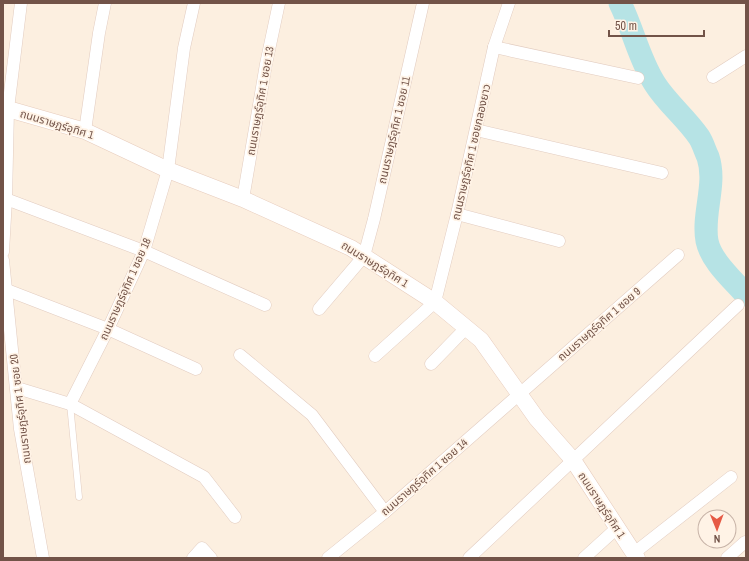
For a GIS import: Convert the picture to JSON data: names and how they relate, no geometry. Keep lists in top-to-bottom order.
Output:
{
  "streets": {
    "street": [
      "ถนนราษฎร์อุทิศ 1 ซอย 13",
      "ถนนราษฎร์อุทิศ 1",
      "ถนนราษฎร์อุทิศ 1 ซอย 11",
      "ถนนราษฎร์อุทิศ 1 ซอยกลองยาว",
      "ถนนราษฎร์อุทิศ 1 ซอย 18",
      "ถนนราษฎร์อุทิศ 1 ซอย 9",
      "ถนนราษฎร์อุทิศ 1 ซอย 20",
      "ถนนราษฎร์อุทิศ 1 ซอย 14"
    ]
  },
  "crossings": [
    ["ถนนราษฎร์อุทิศ 1 ซอย 13", "ถนนราษฎร์อุทิศ 1"],
    ["ถนนราษฎร์อุทิศ 1", "ถนนราษฎร์อุทิศ 1 ซอย 11"],
    ["ถนนราษฎร์อุทิศ 1", "ถนนราษฎร์อุทิศ 1 ซอยกลองยาว"],
    ["ถนนราษฎร์อุทิศ 1", "ถนนราษฎร์อุทิศ 1 ซอย 18"],
    ["ถนนราษฎร์อุทิศ 1", "ถนนราษฎร์อุทิศ 1 ซอย 9"],
    ["ถนนราษฎร์อุทิศ 1", "ถนนราษฎร์อุทิศ 1 ซอย 14"],
    ["ถนนราษฎร์อุทิศ 1 ซอย 9", "ถนนราษฎร์อุทิศ 1 ซอย 14"]
  ],
  "scale_bar": "50 m",
  "north": "bottom"
}
